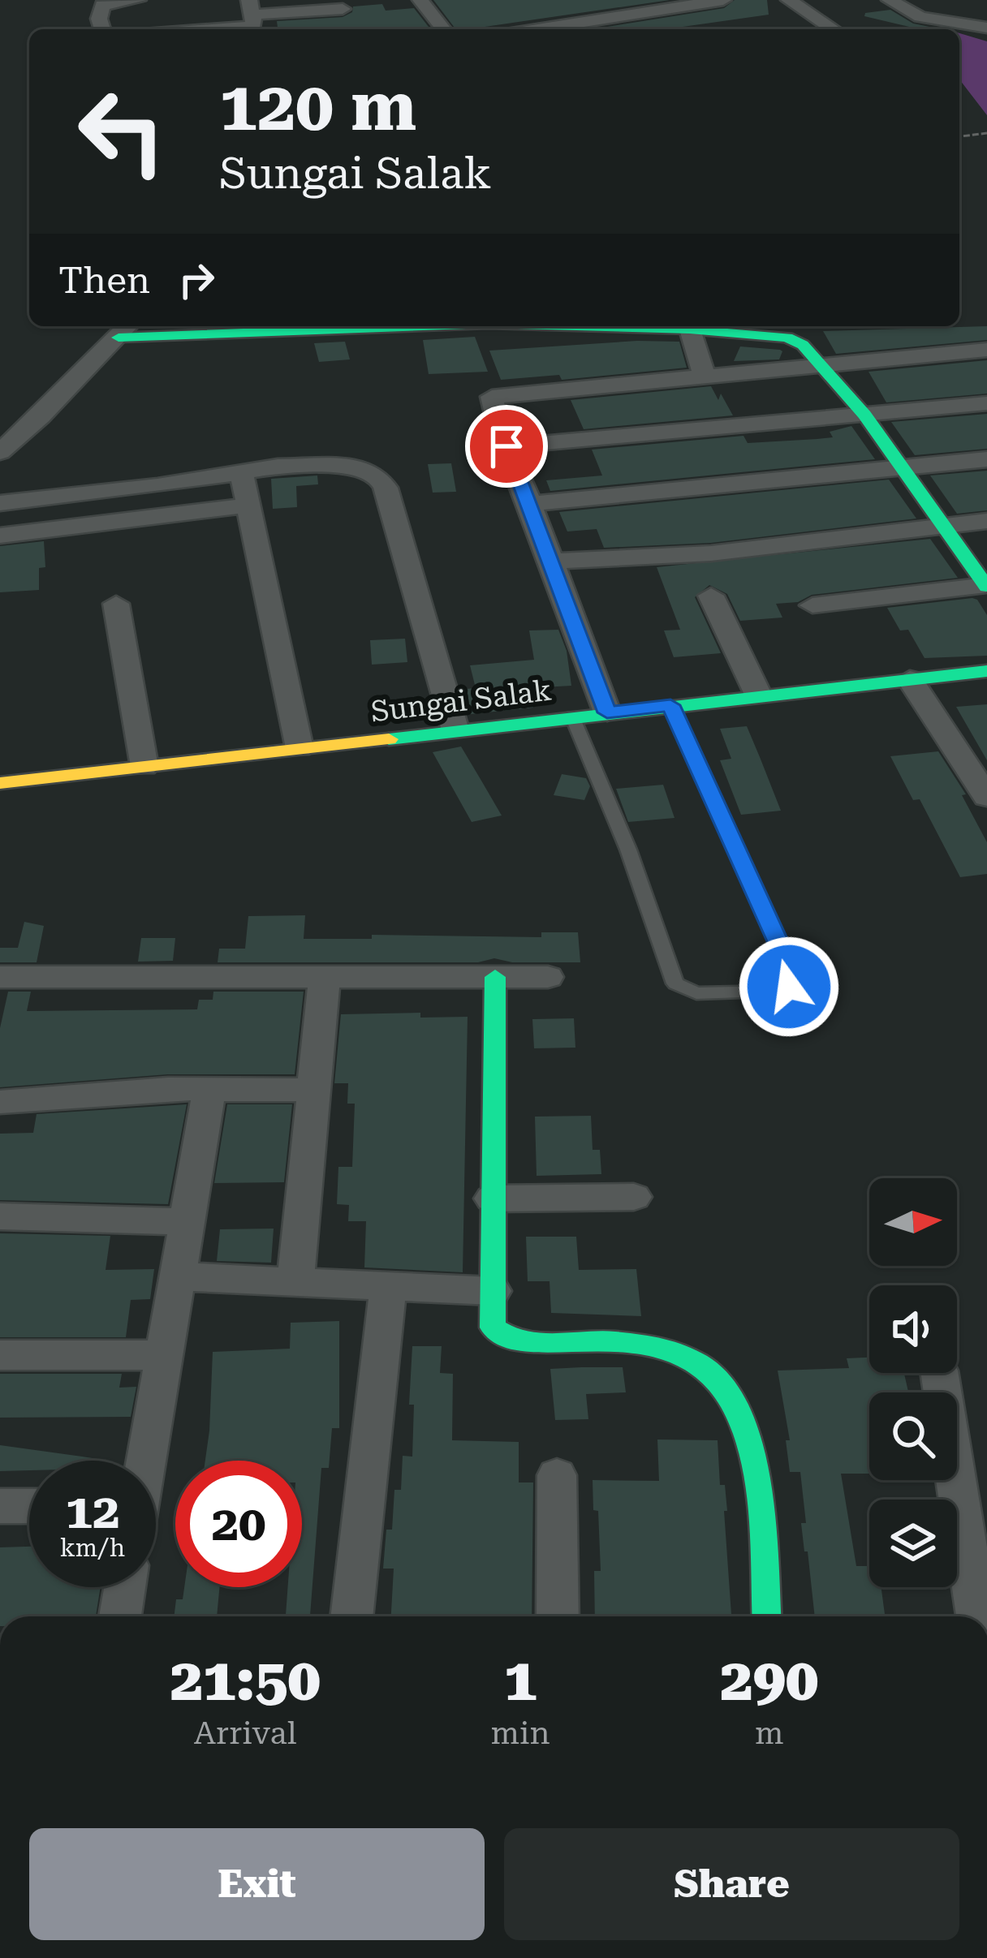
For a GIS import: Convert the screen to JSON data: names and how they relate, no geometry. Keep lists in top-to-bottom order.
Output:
{
  "streets": {
    "street": ["Sungai Salak"]
  },
  "north": "right",
  "page": {
    "turn": ["120 m", "Sungai Salak"],
    "then": "Then",
    "speed": "12 km/h",
    "limit": "20",
    "eta": [
      "21:50",
      "Arrival",
      "1",
      "min",
      "290",
      "m"
    ],
    "buttons": ["Exit", "Share"]
  }
}
